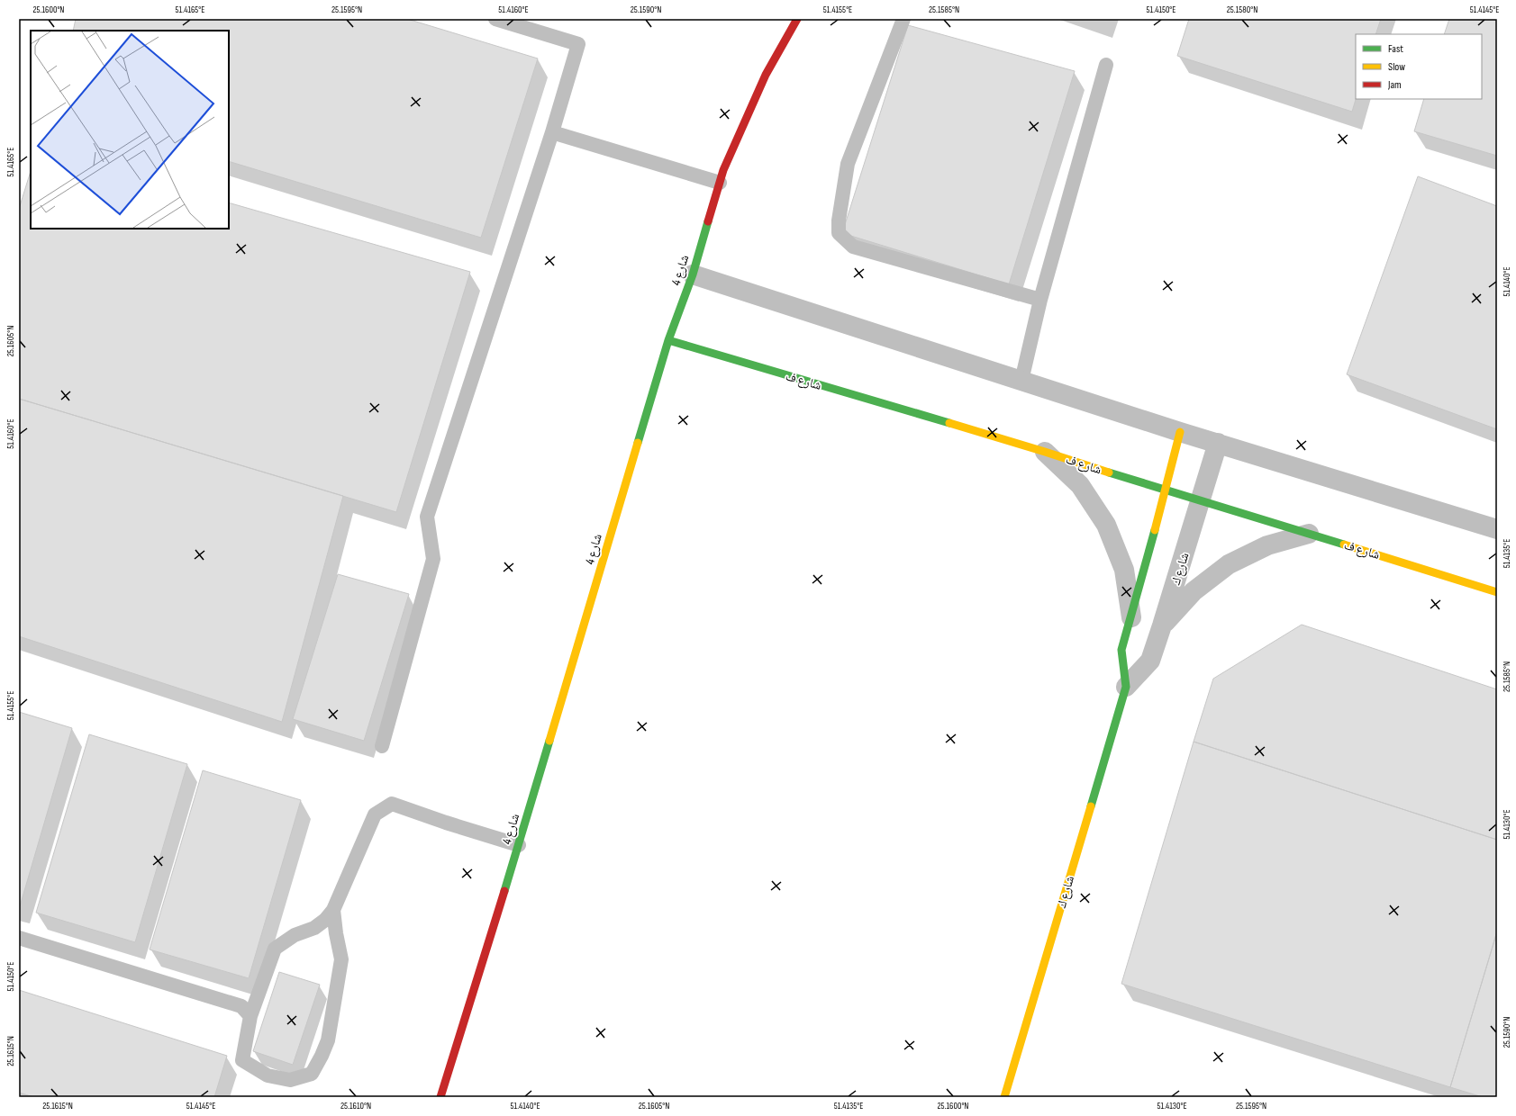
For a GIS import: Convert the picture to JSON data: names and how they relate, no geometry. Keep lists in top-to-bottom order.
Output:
{
  "streets": {
    "street": ["شارع 4", "شارع ف", "شارع ك"]
  },
  "crossings": [
    ["شارع 4", "شارع ف"],
    ["شارع ف", "شارع ك"]
  ],
  "legend": ["Fast", "Slow", "Jam"],
  "coordinates": [
    "25.1600°N",
    "51.4165°E",
    "25.1595°N",
    "51.4160°E",
    "25.1590°N",
    "51.4155°E",
    "25.1585°N",
    "51.4150°E",
    "25.1580°N",
    "51.4145°E",
    "51.4140°E",
    "25.1605°N",
    "51.4135°E",
    "51.4130°E",
    "25.1615°N",
    "25.1610°N"
  ]
}
